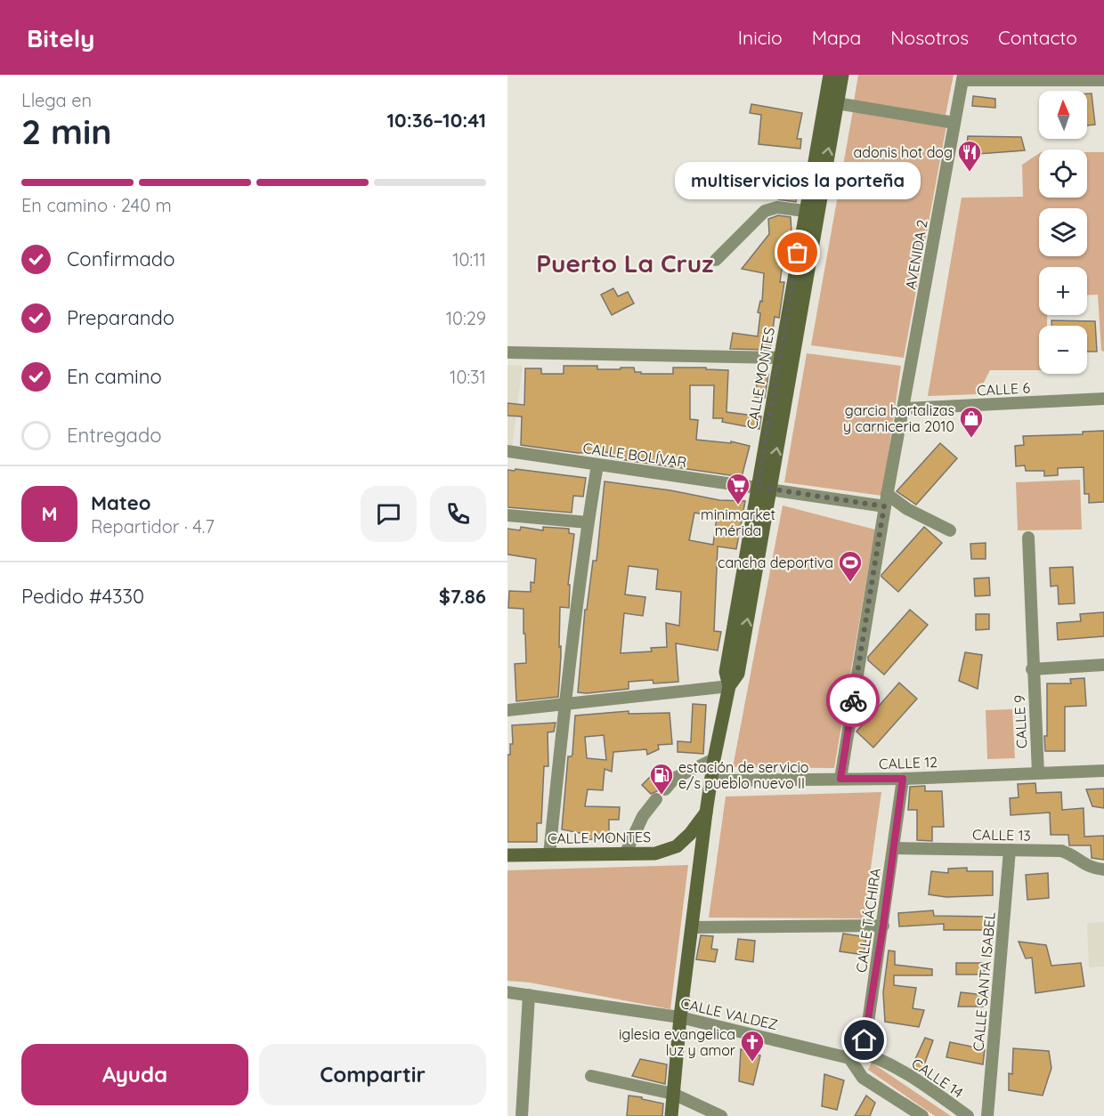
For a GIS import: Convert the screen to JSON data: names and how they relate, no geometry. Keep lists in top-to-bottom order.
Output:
{
  "streets": {
    "street": [
      "AVENIDA 2",
      "CALLE MONTES",
      "CALLE 6",
      "CALLE BOLÍVAR",
      "CALLE 9",
      "CALLE 12",
      "CALLE 13",
      "CALLE TÁCHIRA",
      "CALLE SANTA ISABEL",
      "CALLE VALDEZ",
      "CALLE 14"
    ]
  },
  "crossings": [
    ["AVENIDA 2", "CALLE 6"],
    ["AVENIDA 2", "CALLE BOLÍVAR"],
    ["AVENIDA 2", "CALLE 12"],
    ["CALLE MONTES", "CALLE BOLÍVAR"],
    ["CALLE MONTES", "CALLE 12"],
    ["CALLE 9", "CALLE 12"],
    ["CALLE 12", "CALLE TÁCHIRA"],
    ["CALLE 13", "CALLE TÁCHIRA"],
    ["CALLE 13", "CALLE SANTA ISABEL"],
    ["CALLE TÁCHIRA", "CALLE 14"]
  ],
  "districts": ["Puerto La Cruz"],
  "places": {
    "restaurant": ["adonis hot dog"],
    "other": ["multiservicios la porteña"],
    "shop": ["garcia hortalizas y carniceria 2010"],
    "supermarket": ["minimarket mérida"],
    "sports": ["cancha deportiva"],
    "fuel station": ["estación de servicio e/s pueblo nuevo II"],
    "church": ["iglesia evangelica luz y amor"]
  },
  "north": "top",
  "page": {
    "header": "Bitely",
    "nav": [
      "Inicio",
      "Mapa",
      "Nosotros",
      "Contacto"
    ],
    "heading": ["2 min", "Llega en", "10:36–10:41"],
    "panel": [
      "Mateo",
      "Repartidor · 4.7",
      "Pedido #4330",
      "$7.86"
    ],
    "map_buttons": ["+", "−"],
    "bubble": "multiservicios la porteña",
    "bar": "En camino · 240 m",
    "list": [
      ["Confirmado", "10:11"],
      ["Preparando", "10:29"],
      ["En camino", "10:31"],
      "Entregado"
    ],
    "round": "M",
    "buttons": ["Ayuda", "Compartir"]
  }
}
